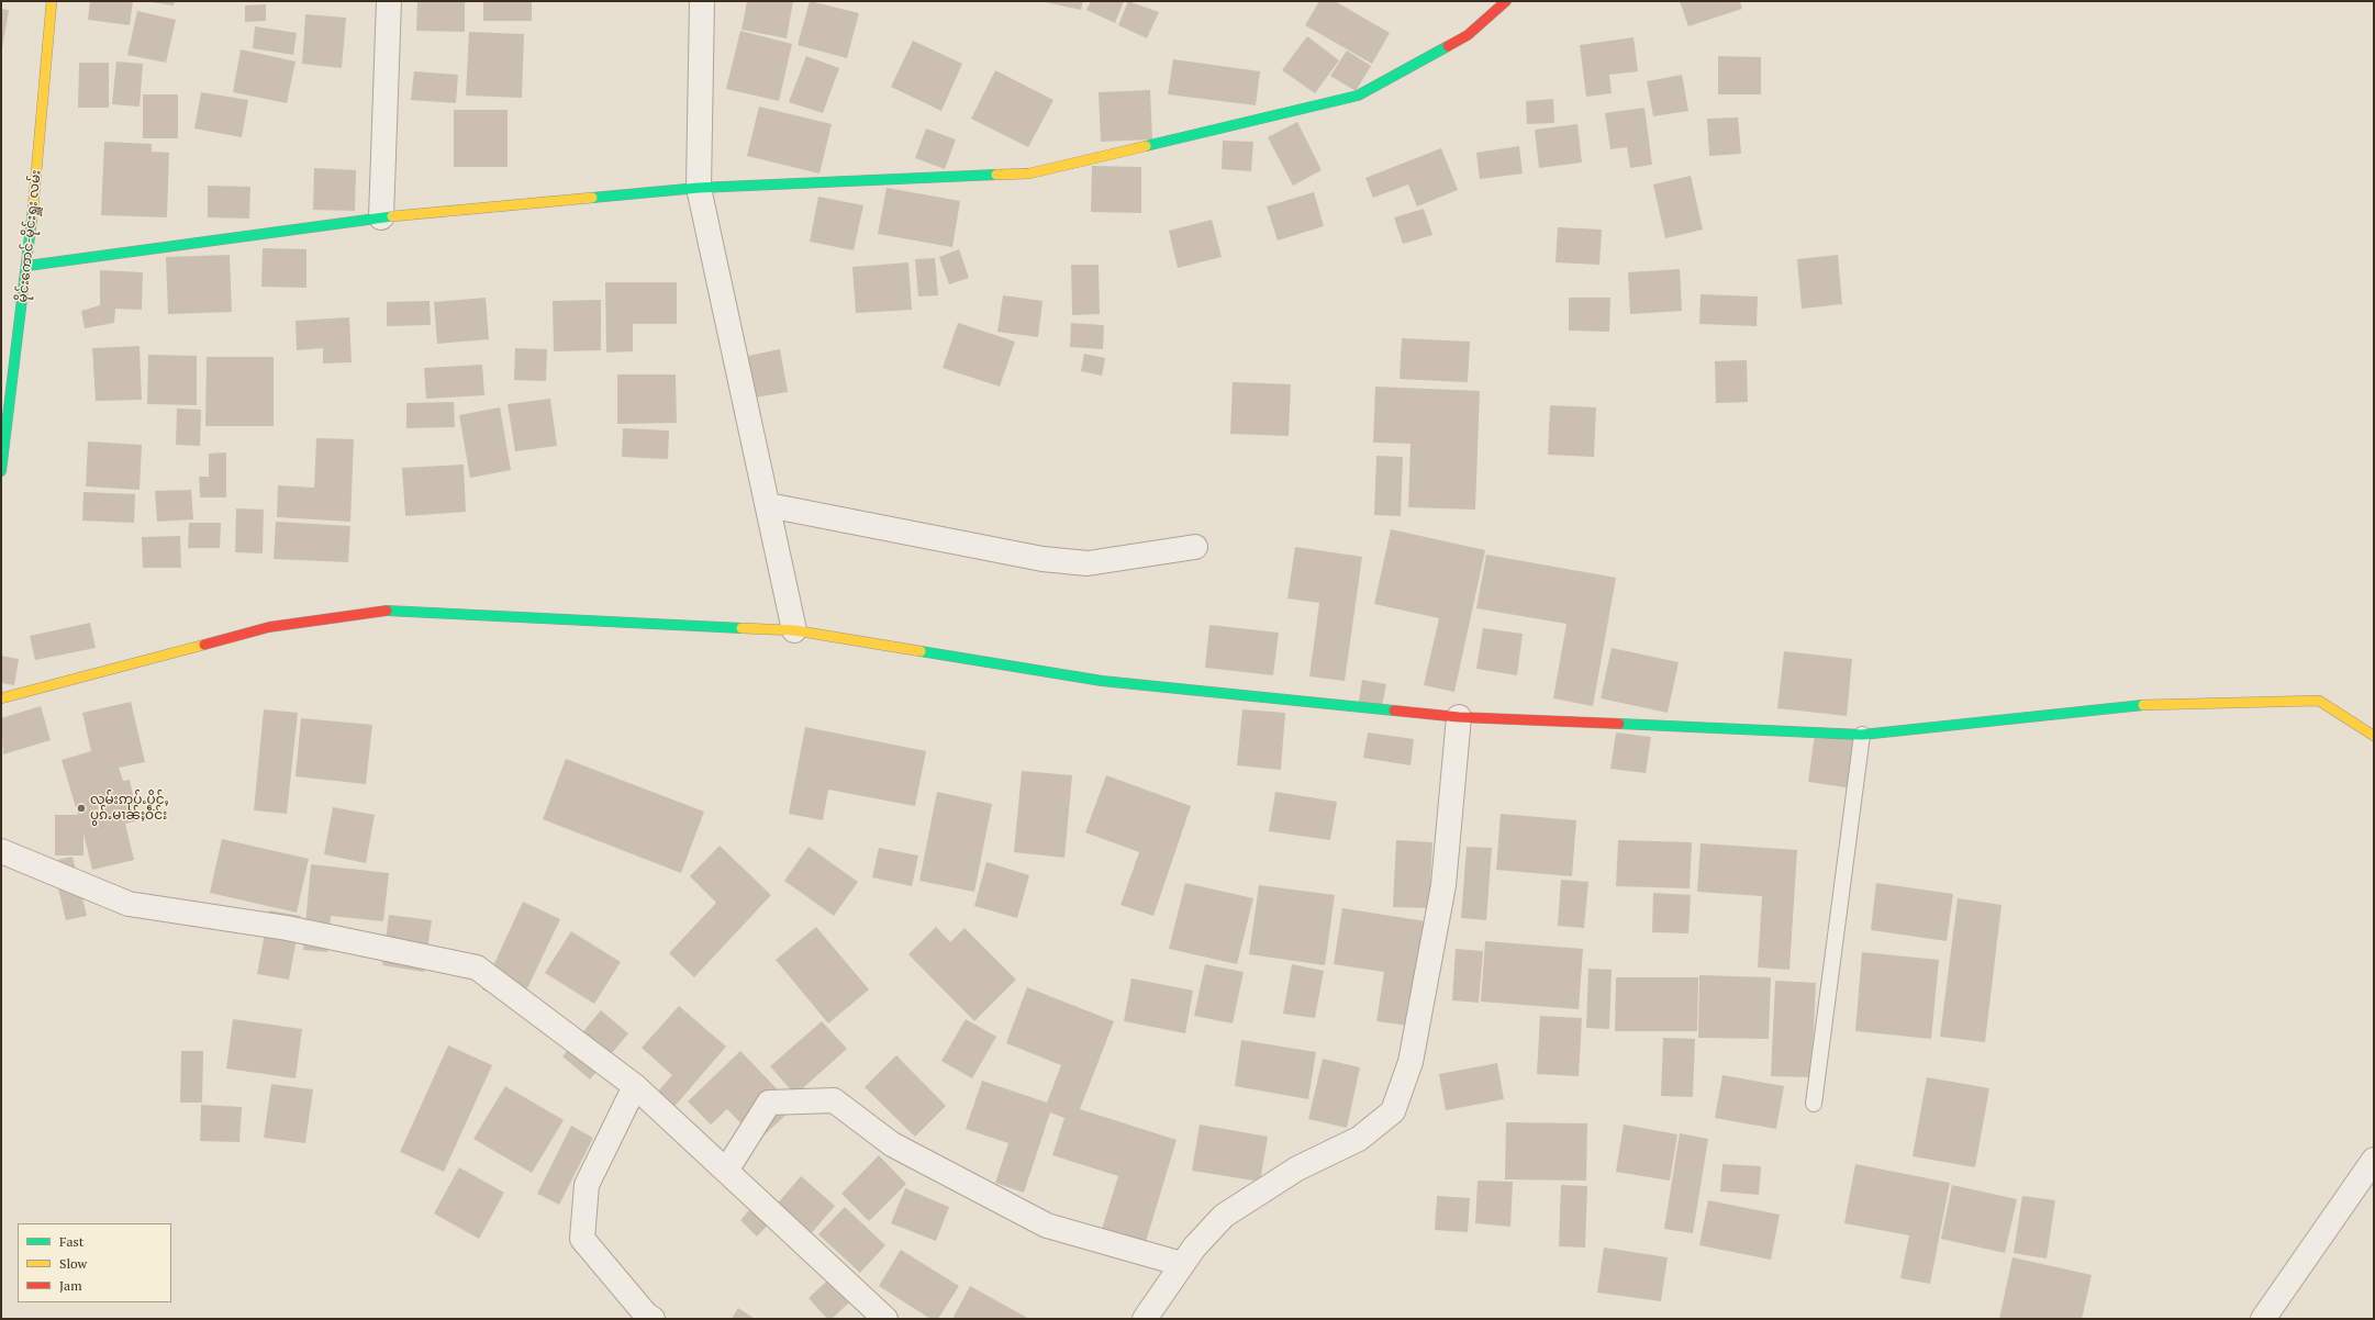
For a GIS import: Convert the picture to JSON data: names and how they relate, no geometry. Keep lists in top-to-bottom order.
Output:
{
  "streets": {
    "street": ["မိုင်းကောင်-မိုင်းရှူး လမ်း"]
  },
  "places": ["လုမ်းဢုပ်ႉပိူင်ႇ ပွၵ်ႉမၢၼ်ႈဝဵင်း"],
  "legend": ["Fast", "Slow", "Jam"]
}
